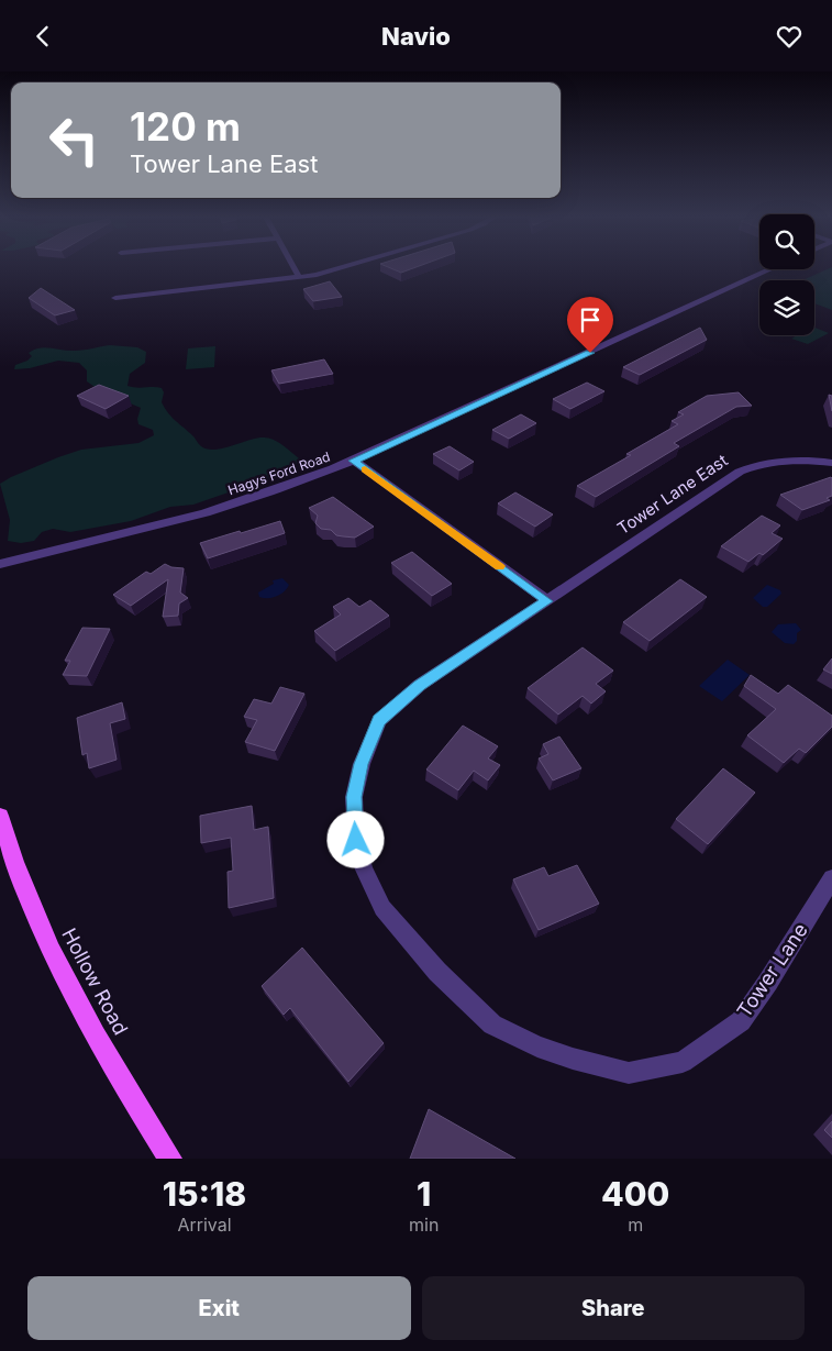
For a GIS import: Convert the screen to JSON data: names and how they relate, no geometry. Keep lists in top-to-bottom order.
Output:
{
  "streets": {
    "main road": ["Hollow Road"],
    "street": ["Hagys Ford Road", "Tower Lane East", "Tower Lane"]
  },
  "crossings": [
    ["Tower Lane East", "Tower Lane"]
  ],
  "page": {
    "header": "Navio",
    "turn": ["120 m", "Tower Lane East"],
    "eta": [
      "15:18",
      "Arrival",
      "1",
      "min",
      "400",
      "m"
    ],
    "buttons": ["Exit", "Share"]
  }
}
